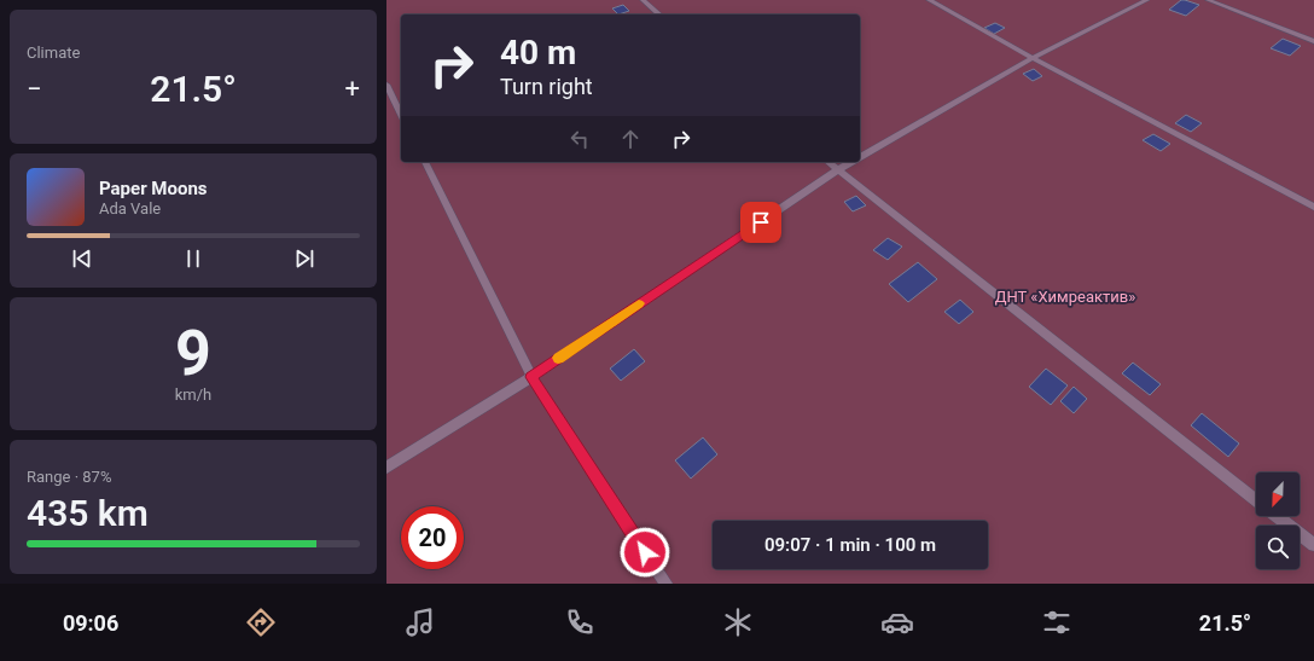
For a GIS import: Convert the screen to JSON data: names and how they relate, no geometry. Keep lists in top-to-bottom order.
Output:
{
  "parks": ["ДНТ «Химреактив»"],
  "north": "bottom left",
  "page": {
    "tile": [
      "Climate",
      ["9", "km/h"],
      ["Range · 87%", "435 km"]
    ],
    "turn": ["40 m", "Turn right"],
    "heat": ["−", "21.5°", "+"],
    "song": ["Paper Moons", "Ada Vale"],
    "limit": "20",
    "trip": "09:07 · 1 min · 100 m",
    "tabs": ["09:06", "21.5°"]
  }
}
